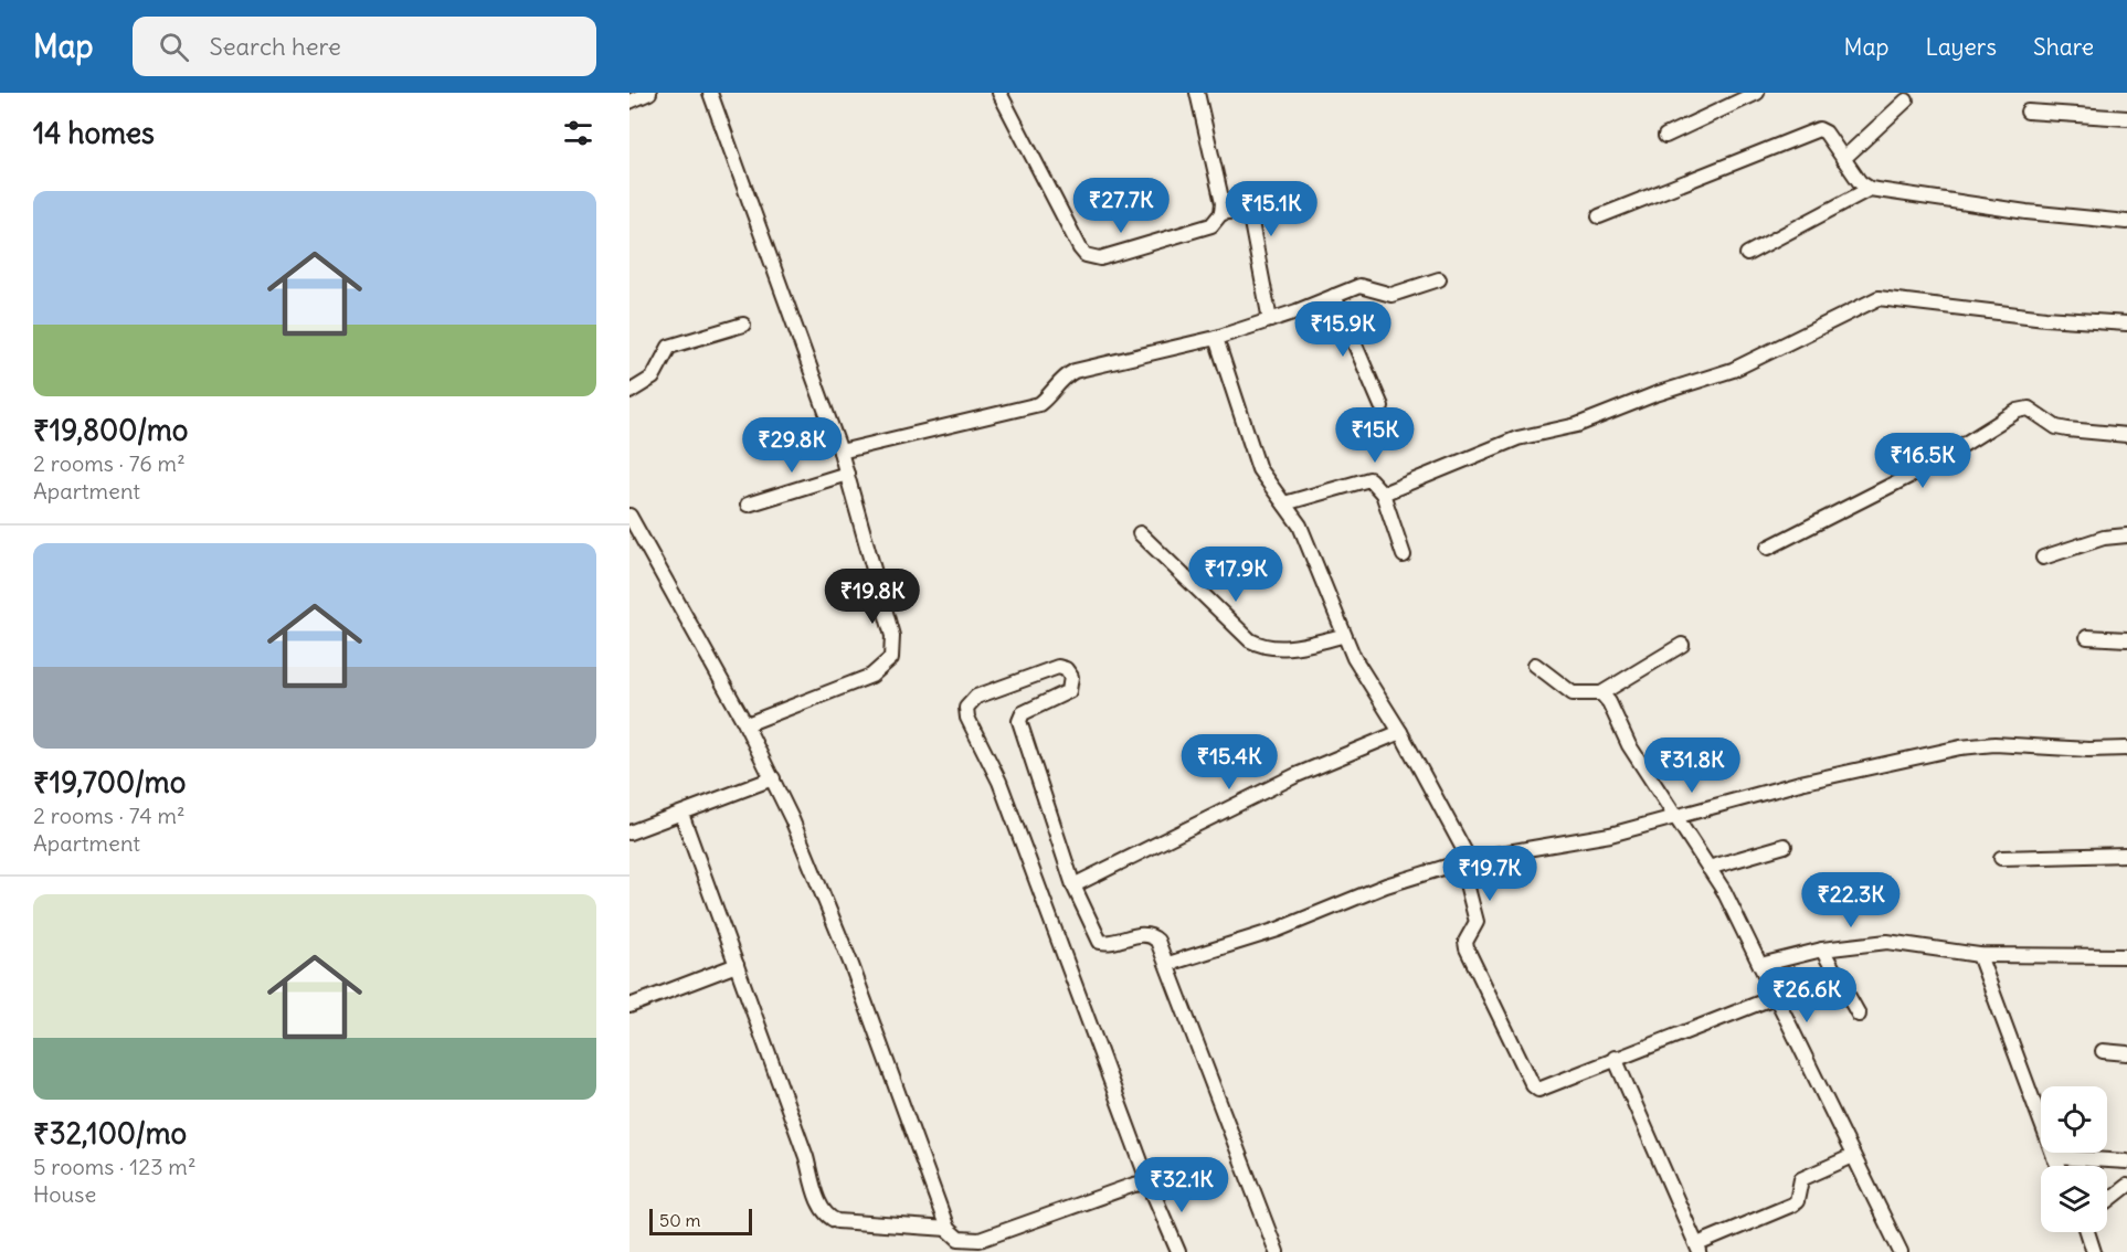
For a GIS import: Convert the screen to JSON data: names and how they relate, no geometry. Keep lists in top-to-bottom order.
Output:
{
  "scale_bar": "50 m",
  "page": {
    "header": "Map",
    "search": "Search here",
    "nav": ["Map", "Layers", "Share"],
    "heading": "14 homes",
    "list": [
      {
        "name": "₹19,800/mo",
        "note": "2 rooms · 76 m² · Apartment"
      },
      {
        "name": "₹19,700/mo",
        "note": "2 rooms · 74 m² · Apartment"
      },
      {
        "name": "₹32,100/mo",
        "note": "5 rooms · 123 m² · House"
      }
    ],
    "price": [
      "₹27.7K",
      "₹15.1K",
      "₹15.9K",
      "₹15K",
      "₹29.8K",
      "₹16.5K",
      "₹17.9K",
      "₹19.8K",
      "₹15.4K",
      "₹31.8K",
      "₹19.7K",
      "₹22.3K",
      "₹26.6K",
      "₹32.1K"
    ],
    "scale": "50 m"
  }
}
